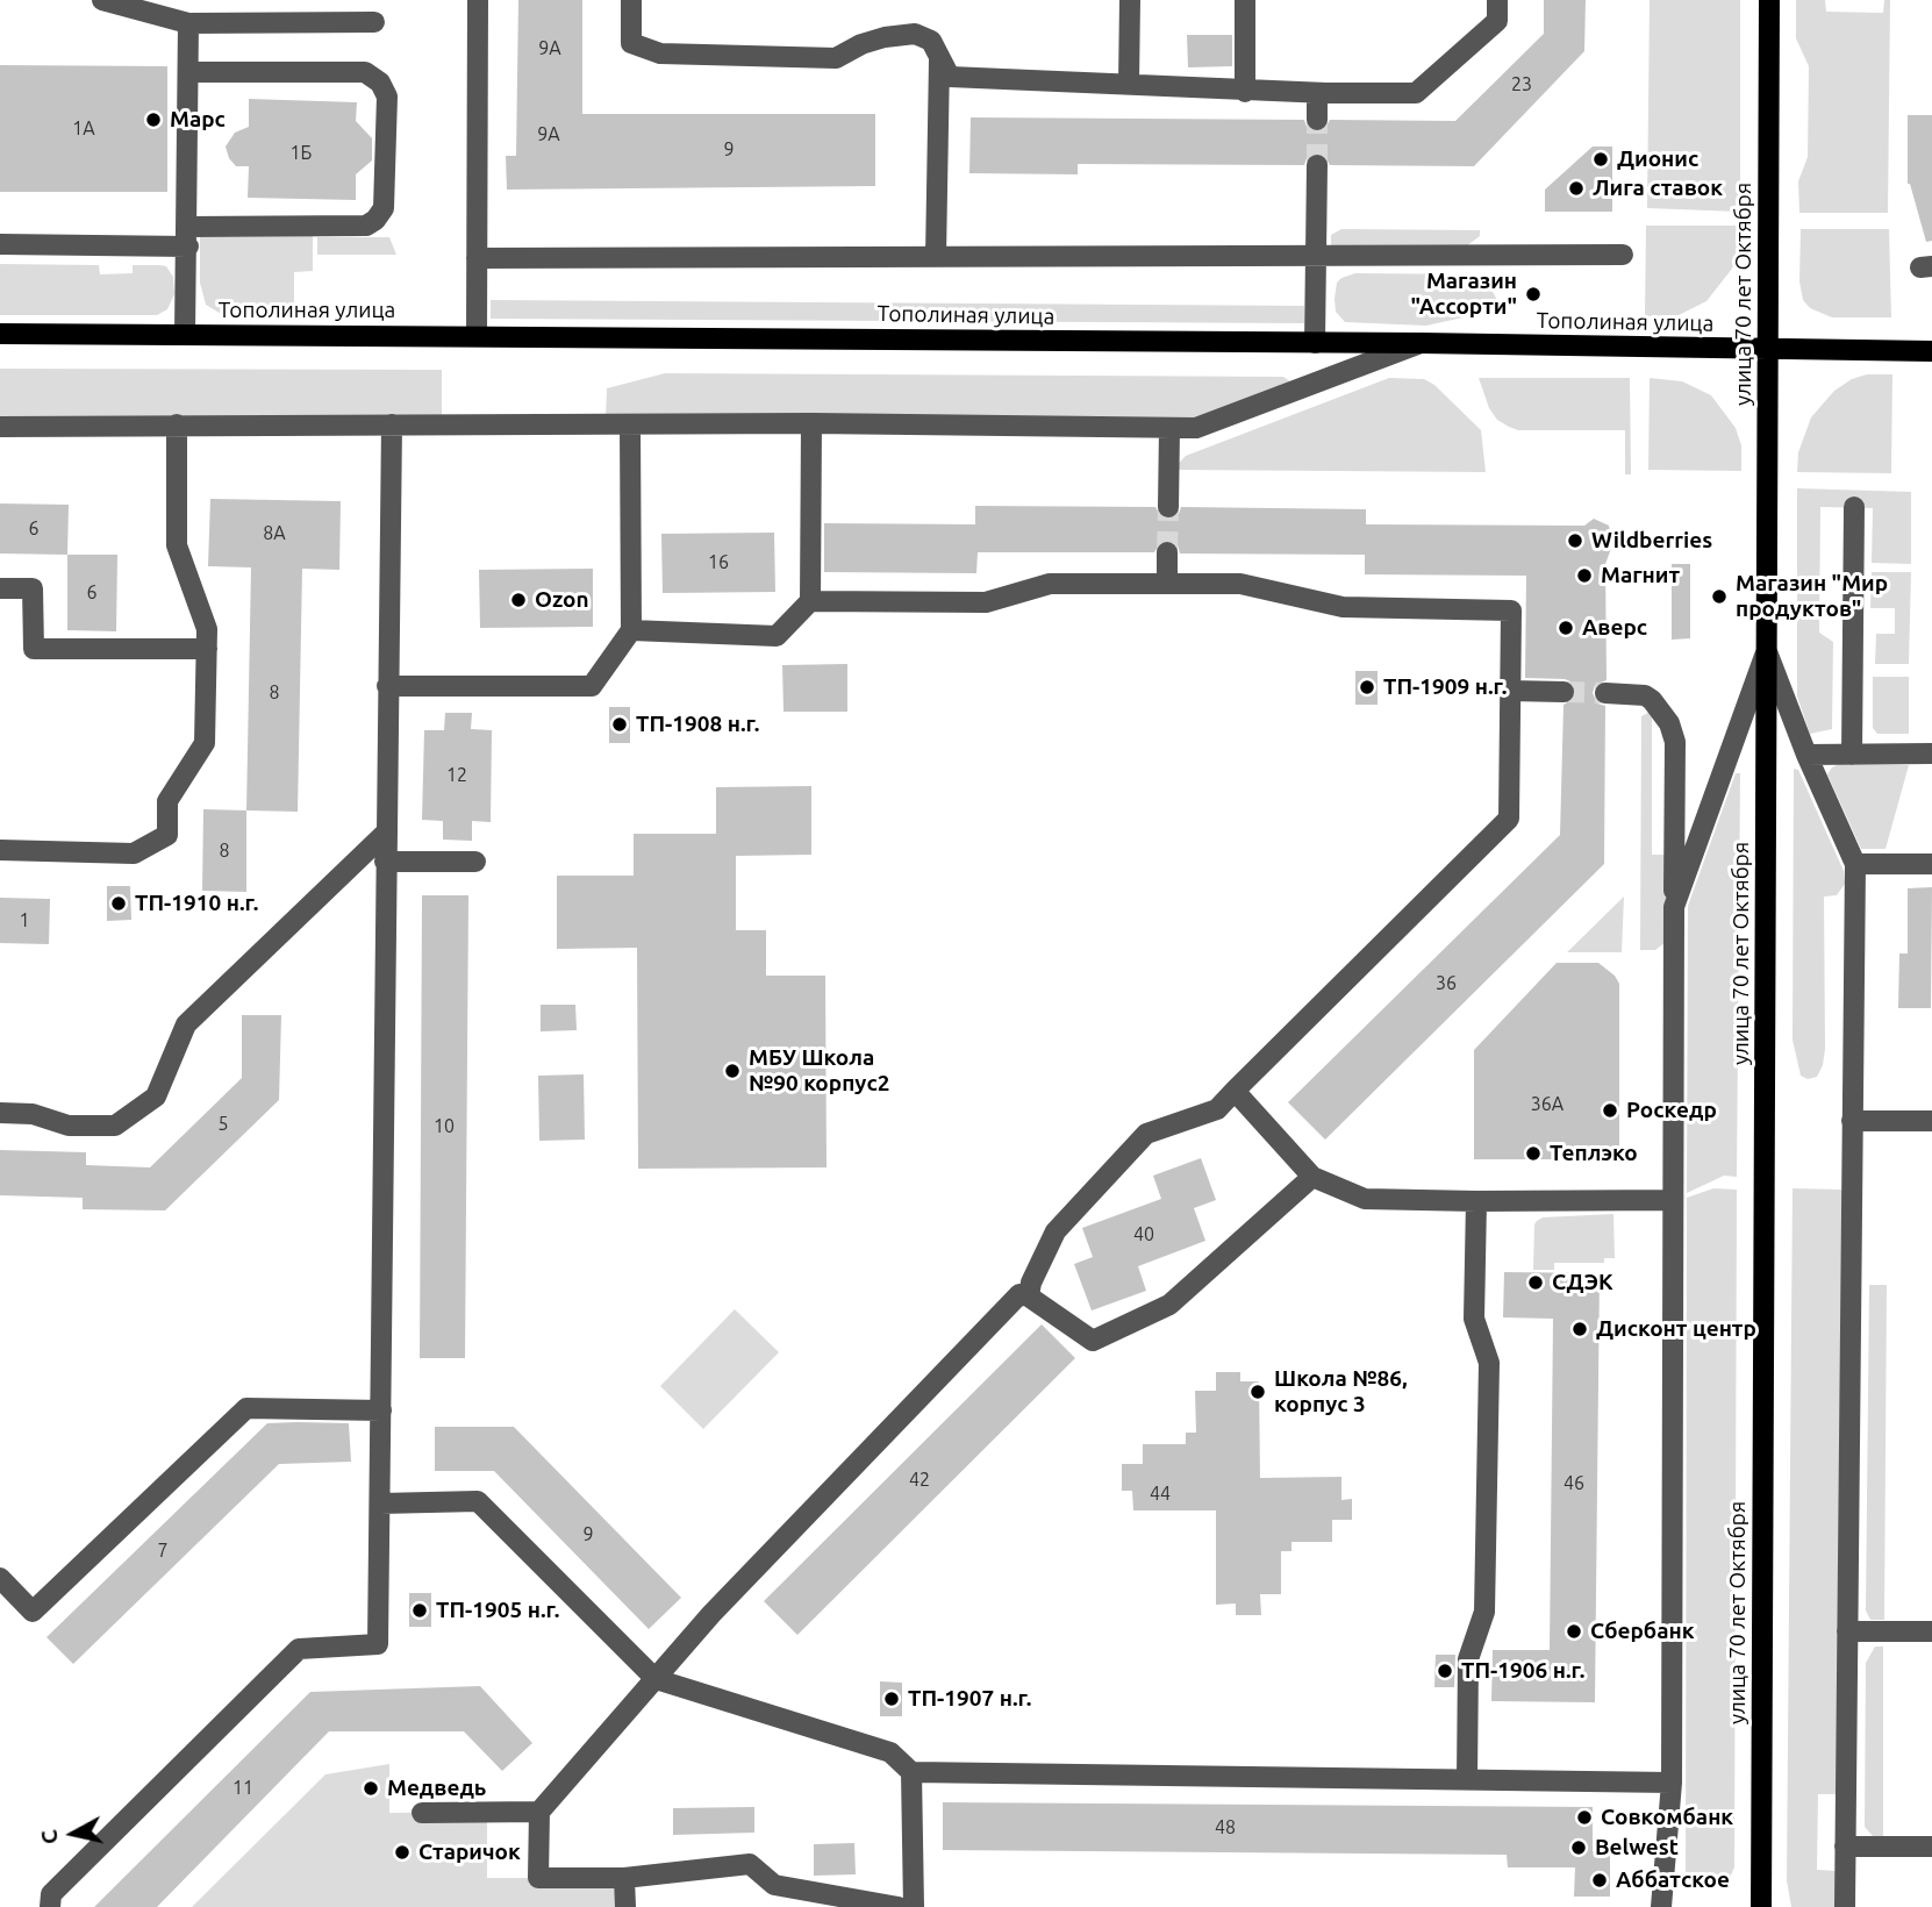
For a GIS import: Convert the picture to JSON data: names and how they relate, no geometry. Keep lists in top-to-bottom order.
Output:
{
  "streets": {
    "main road": ["улица 70 лет Октября", "Тополиная улица"]
  },
  "crossings": [
    ["улица 70 лет Октября", "Тополиная улица"]
  ],
  "places": [
    "Марс",
    "Дионис",
    "Лига ставок",
    "Магазин \"Ассорти\"",
    "Wildberries",
    "Магнит",
    "Магазин \"Мир продуктов\"",
    "Ozon",
    "Аверс",
    "ТП-1909 н.г.",
    "ТП-1908 н.г.",
    "ТП-1910 н.г.",
    "МБУ Школа №90 корпус2",
    "Роскедр",
    "Теплэко",
    "СДЭК",
    "Дисконт центр",
    "Школа №86, корпус 3",
    "ТП-1905 н.г.",
    "Сбербанк",
    "ТП-1906 н.г.",
    "ТП-1907 н.г.",
    "Медведь",
    "Совкомбанк",
    "Belwest",
    "Старичок",
    "Аббатское"
  ],
  "house_numbers": [
    "9А",
    "23",
    "1А",
    "9А",
    "9",
    "1Б",
    "6",
    "8А",
    "16",
    "6",
    "8",
    "12",
    "8",
    "1",
    "36",
    "36А",
    "5",
    "10",
    "40",
    "42",
    "46",
    "44",
    "9",
    "7",
    "11",
    "48"
  ],
  "north": "left"
}
